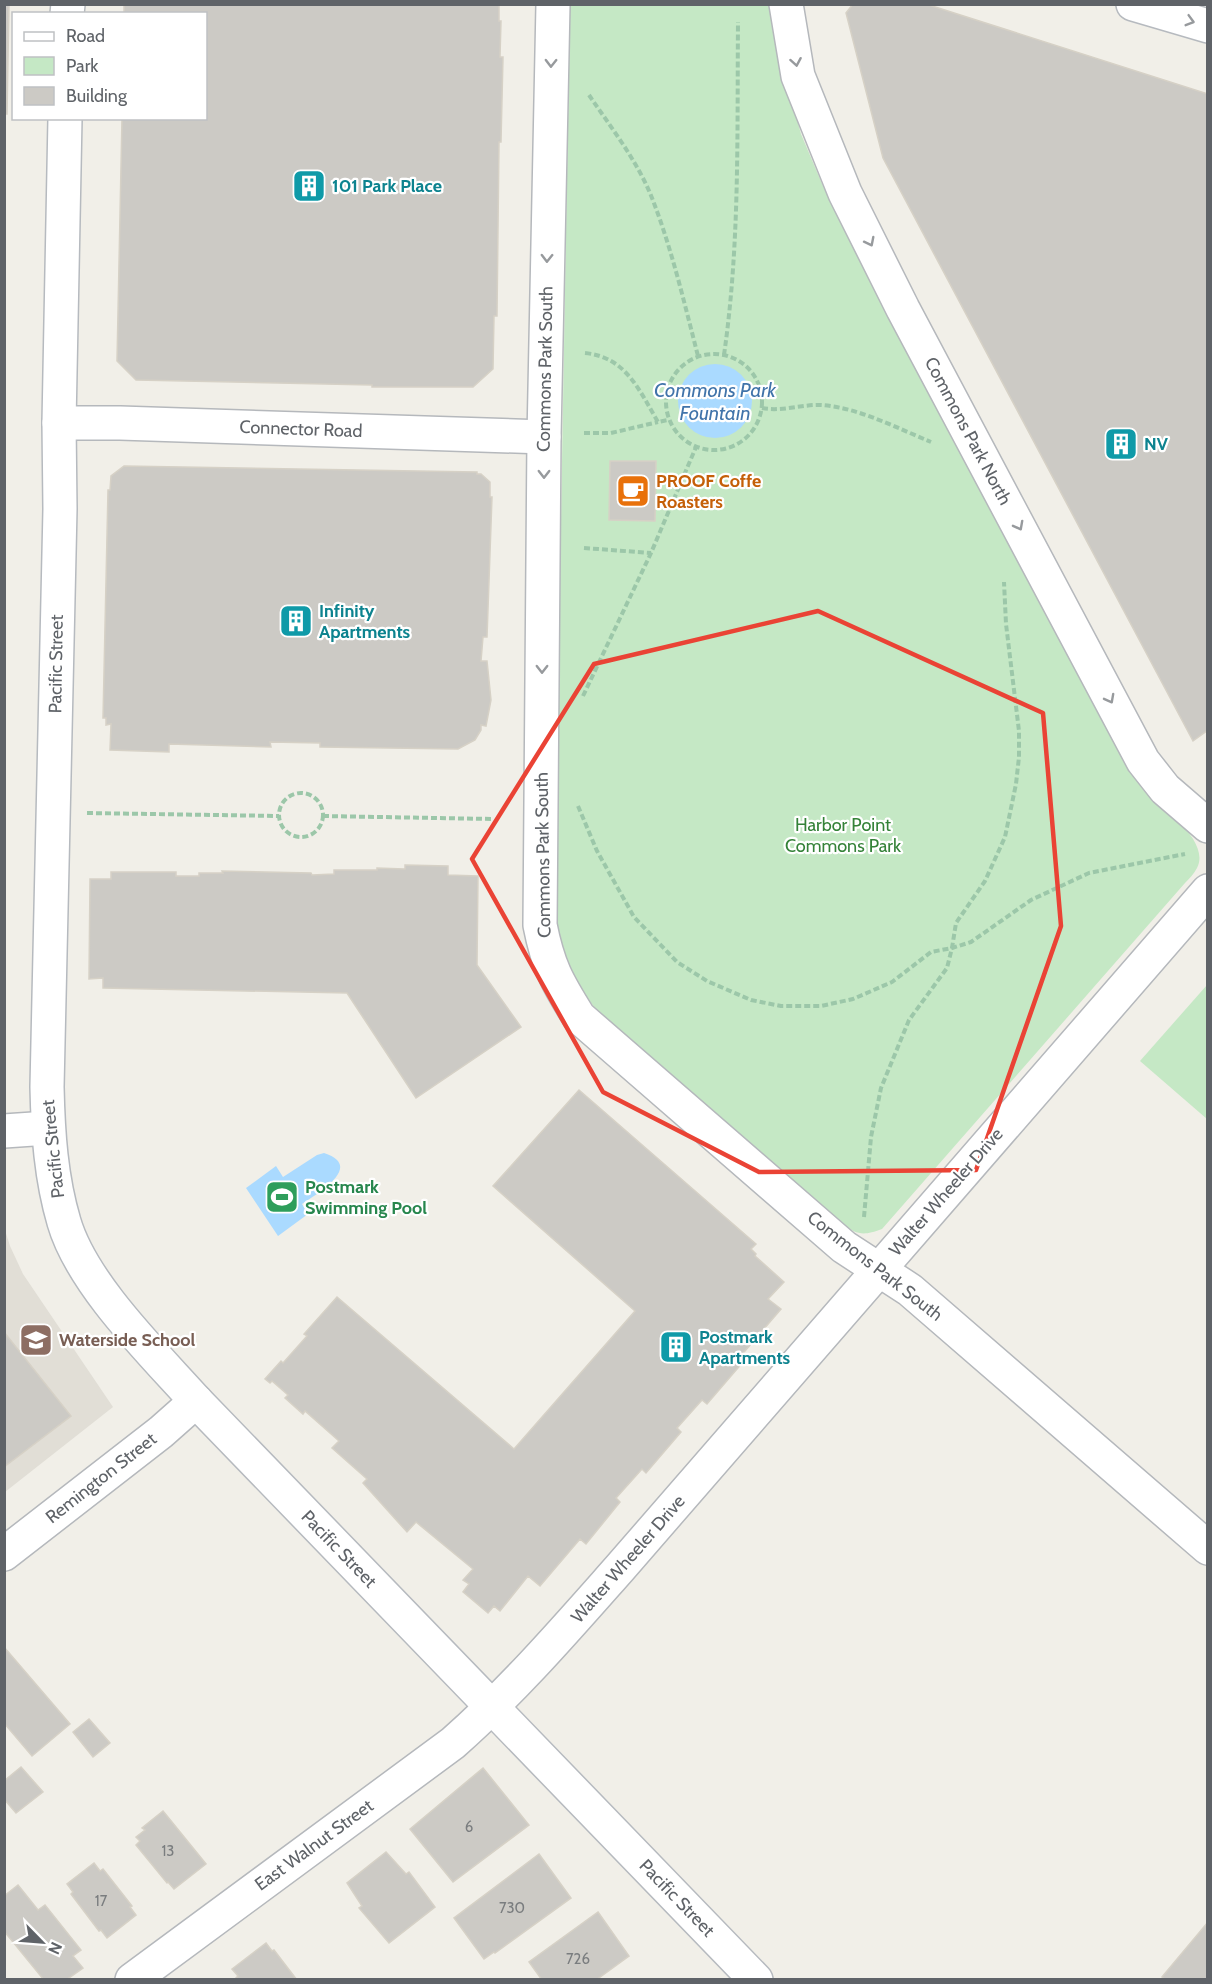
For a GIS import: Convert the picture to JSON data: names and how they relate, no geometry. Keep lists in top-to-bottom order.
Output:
{
  "streets": {
    "street": [
      "Commons Park South",
      "Connector Road",
      "Commons Park North",
      "Pacific Street",
      "Walter Wheeler Drive",
      "Remington Street",
      "East Walnut Street"
    ]
  },
  "crossings": [
    ["Commons Park South", "Connector Road"],
    ["Commons Park South", "Walter Wheeler Drive"],
    ["Connector Road", "Pacific Street"],
    ["Pacific Street", "Walter Wheeler Drive"],
    ["Pacific Street", "Remington Street"],
    ["Pacific Street", "East Walnut Street"],
    ["Walter Wheeler Drive", "East Walnut Street"]
  ],
  "one_way": ["Commons Park South", "Commons Park North"],
  "water": ["Commons Park Fountain"],
  "parks": ["Harbor Point Commons Park"],
  "places": {
    "building": [
      "101 Park Place",
      "NV",
      "Infinity Apartments",
      "Postmark Apartments"
    ],
    "cafe": ["PROOF Coffe Roasters"],
    "sports": ["Postmark Swimming Pool"],
    "school or university": ["Waterside School"]
  },
  "house_numbers": [
    "6",
    "13",
    "17",
    "730",
    "726"
  ],
  "legend": ["Road", "Park", "Building"],
  "north": "bottom right"
}
